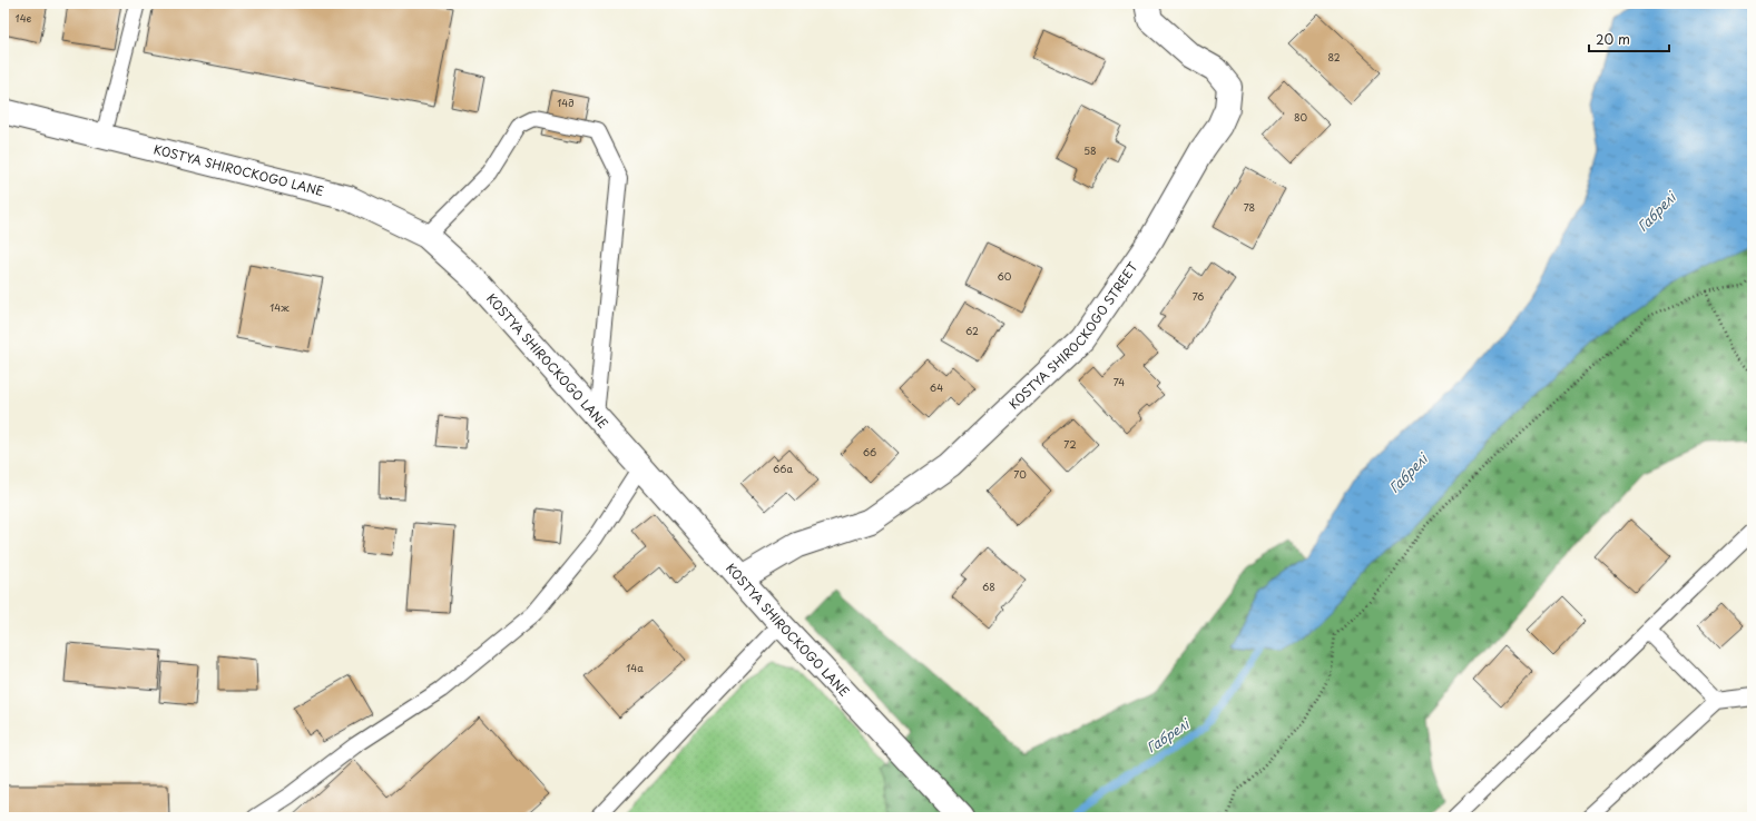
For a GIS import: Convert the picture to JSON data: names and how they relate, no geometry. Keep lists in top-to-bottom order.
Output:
{
  "streets": {
    "street": ["KOSTYA SHIROCKOGO LANE", "KOSTYA SHIROCKOGO STREET"]
  },
  "crossings": [
    ["KOSTYA SHIROCKOGO LANE", "KOSTYA SHIROCKOGO STREET"]
  ],
  "water": ["Габрелі"],
  "house_numbers": [
    "14е",
    "82",
    "14д",
    "80",
    "58",
    "78",
    "60",
    "76",
    "14ж",
    "62",
    "74",
    "64",
    "72",
    "66",
    "66а",
    "70",
    "68",
    "14а"
  ],
  "scale_bar": "20 m"
}
